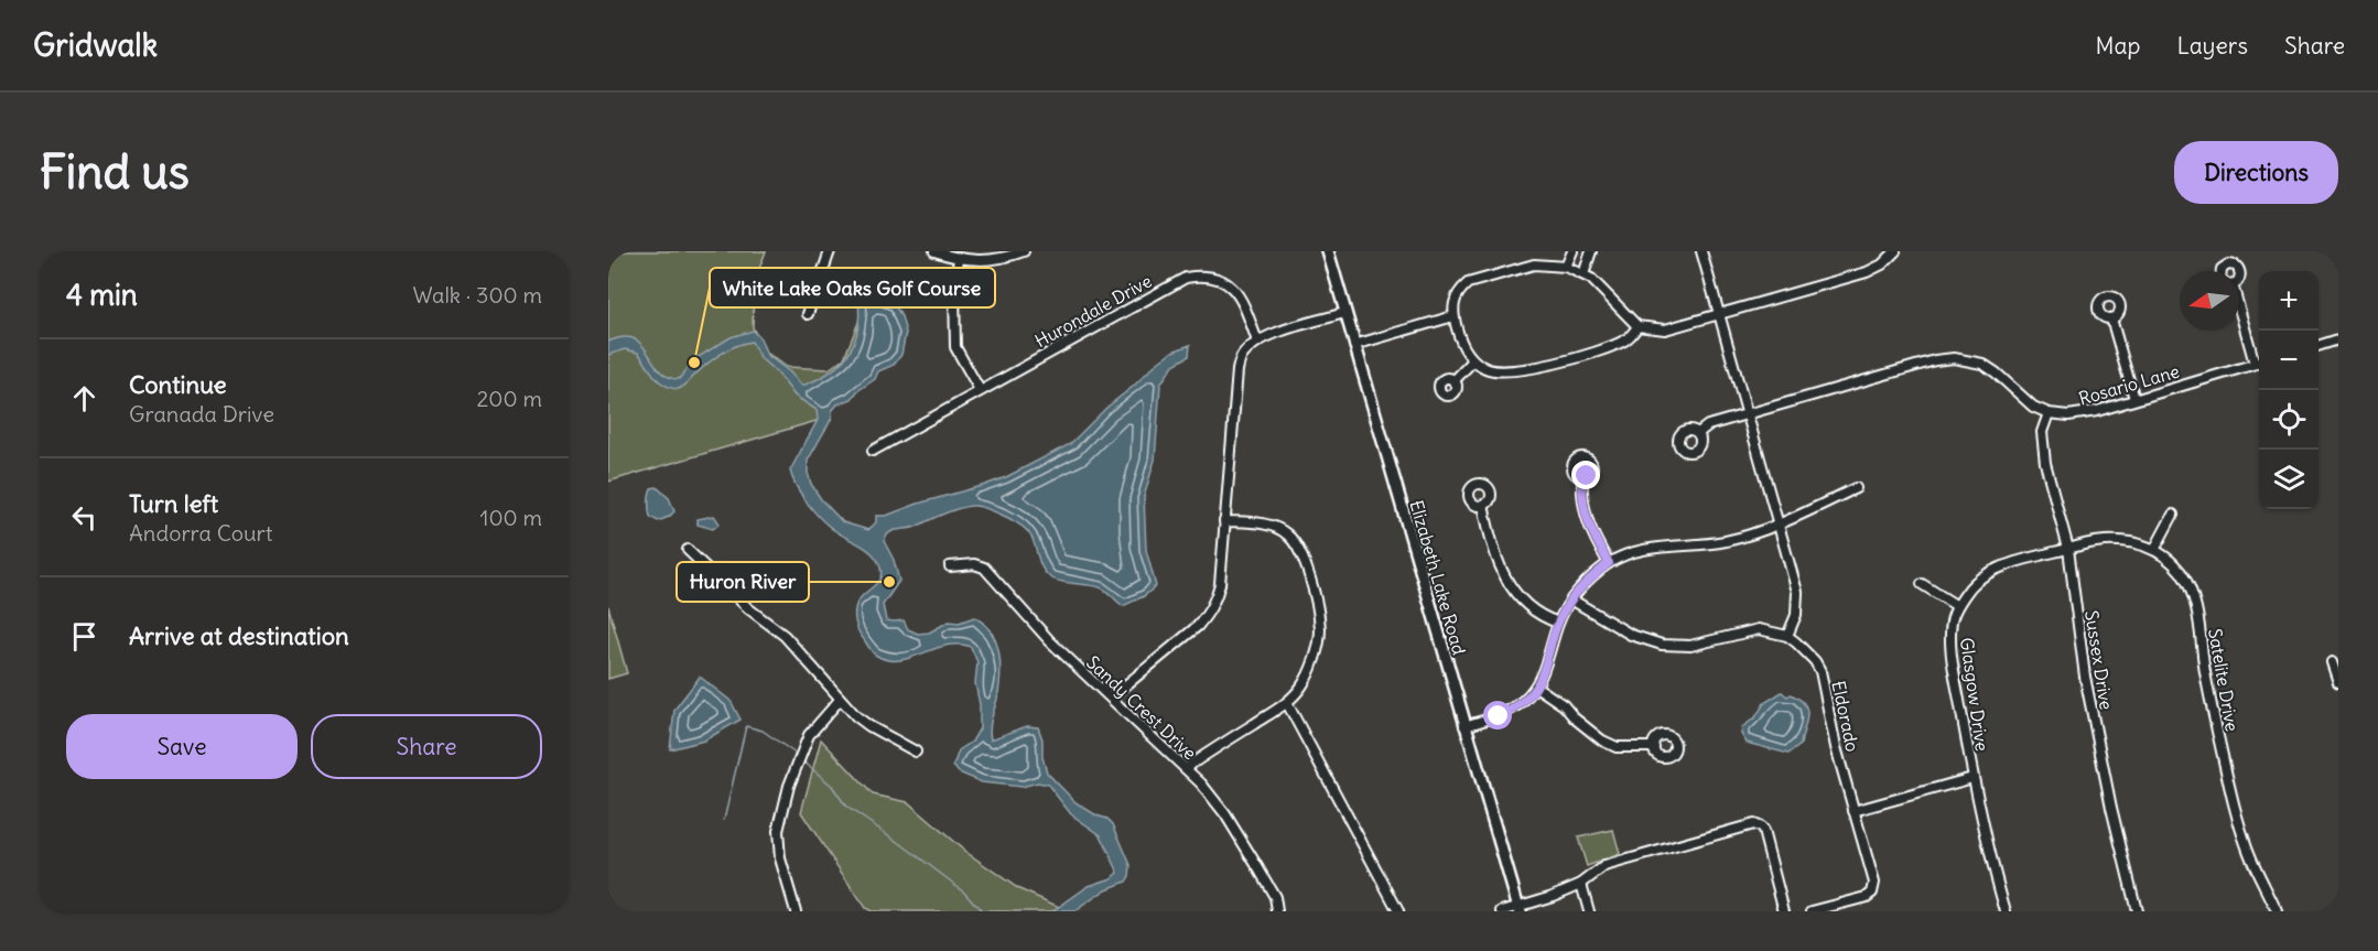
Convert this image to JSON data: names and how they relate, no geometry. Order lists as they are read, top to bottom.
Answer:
{
  "streets": {
    "street": [
      "Hurondale Drive",
      "Rosario Lane",
      "Elizabeth Lake Road",
      "Sussex Drive",
      "Satelite Drive",
      "Glasgow Drive",
      "Sandy Crest Drive",
      "Eldorado"
    ]
  },
  "crossings": [
    ["Rosario Lane", "Sussex Drive"],
    ["Sussex Drive", "Satelite Drive"],
    ["Sussex Drive", "Glasgow Drive"],
    ["Satelite Drive", "Glasgow Drive"]
  ],
  "places": ["White Lake Oaks Golf Course", "Huron River"],
  "north": "left",
  "page": {
    "header": "Gridwalk",
    "nav": ["Map", "Layers", "Share"],
    "buttons": [
      "Directions",
      ["Save", "Share"]
    ],
    "title": "Find us",
    "heading": ["4 min", "Walk · 300 m"],
    "map_buttons": ["+", "−"],
    "list": [
      ["Continue", "Granada Drive", "200 m"],
      ["Turn left", "Andorra Court", "100 m"],
      "Arrive at destination"
    ]
  }
}
